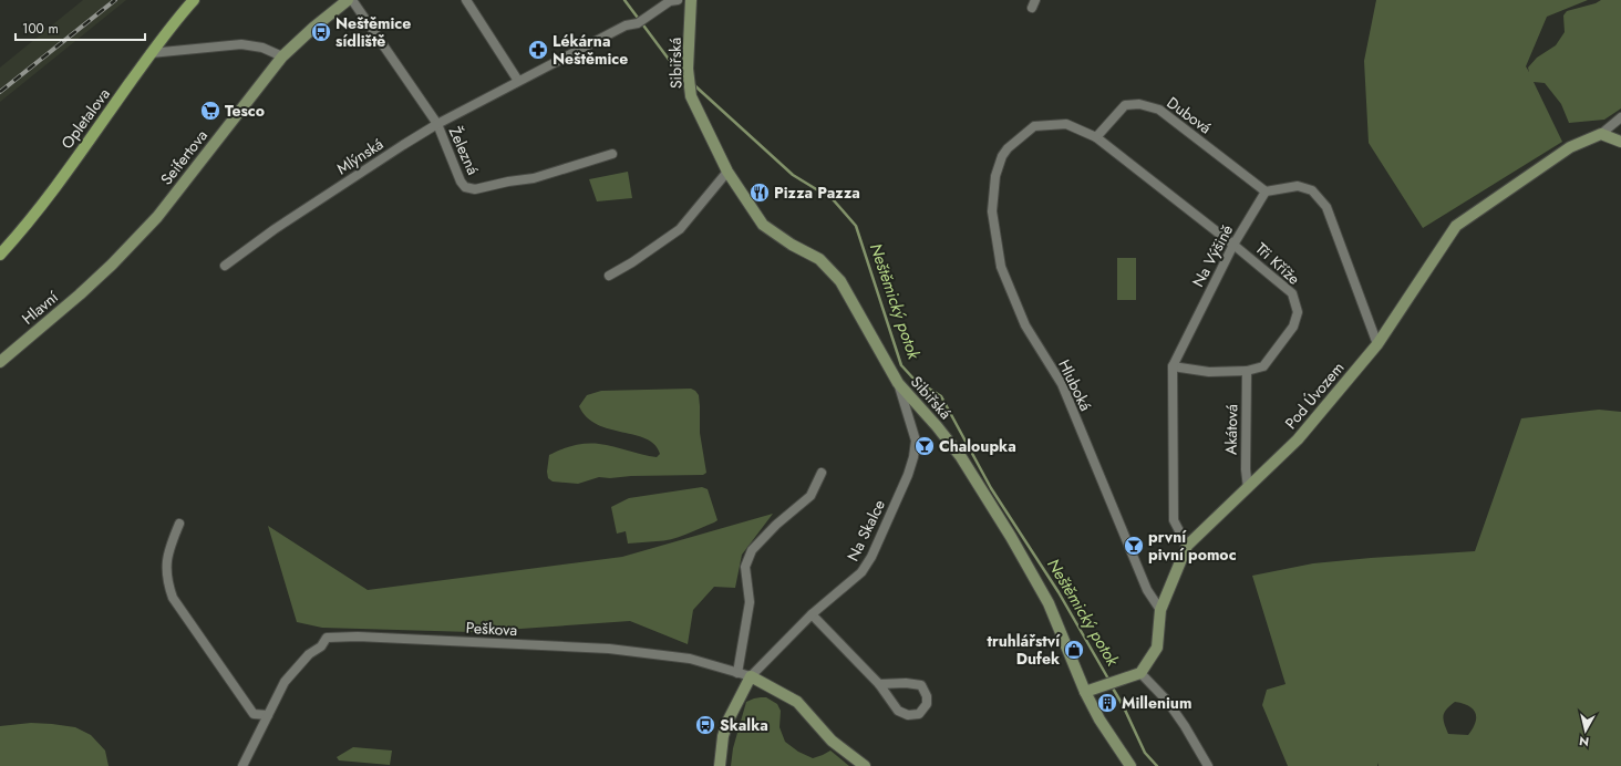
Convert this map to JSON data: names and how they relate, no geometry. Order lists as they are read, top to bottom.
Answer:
{
  "streets": {
    "main road": ["Opletalova"],
    "street": [
      "Sibiřská",
      "Dubová",
      "Železná",
      "Mlýnská",
      "Seifertova",
      "Na Výšině",
      "Tři Kříže",
      "Hlavní",
      "Hluboká",
      "Pod Úvozem",
      "Akátová",
      "Na Skalce",
      "Peškova"
    ]
  },
  "crossings": [
    ["Sibiřská", "Na Skalce"],
    ["Dubová", "Na Výšině"],
    ["Dubová", "Hluboká"],
    ["Železná", "Mlýnská"],
    ["Seifertova", "Hlavní"],
    ["Na Výšině", "Tři Kříže"],
    ["Na Výšině", "Pod Úvozem"],
    ["Tři Kříže", "Akátová"],
    ["Hluboká", "Pod Úvozem"],
    ["Pod Úvozem", "Akátová"],
    ["Na Skalce", "Peškova"]
  ],
  "water": ["Neštěmický potok"],
  "places": {
    "bus stop": ["Neštěmice sídliště", "Skalka"],
    "pharmacy": ["Lékárna Neštěmice"],
    "supermarket": ["Tesco"],
    "restaurant": ["Pizza Pazza"],
    "bar": ["Chaloupka", "první pivní pomoc"],
    "shop": ["truhlářství Dufek"],
    "building": ["Millenium"]
  },
  "scale_bar": "100 m",
  "north": "bottom"
}
